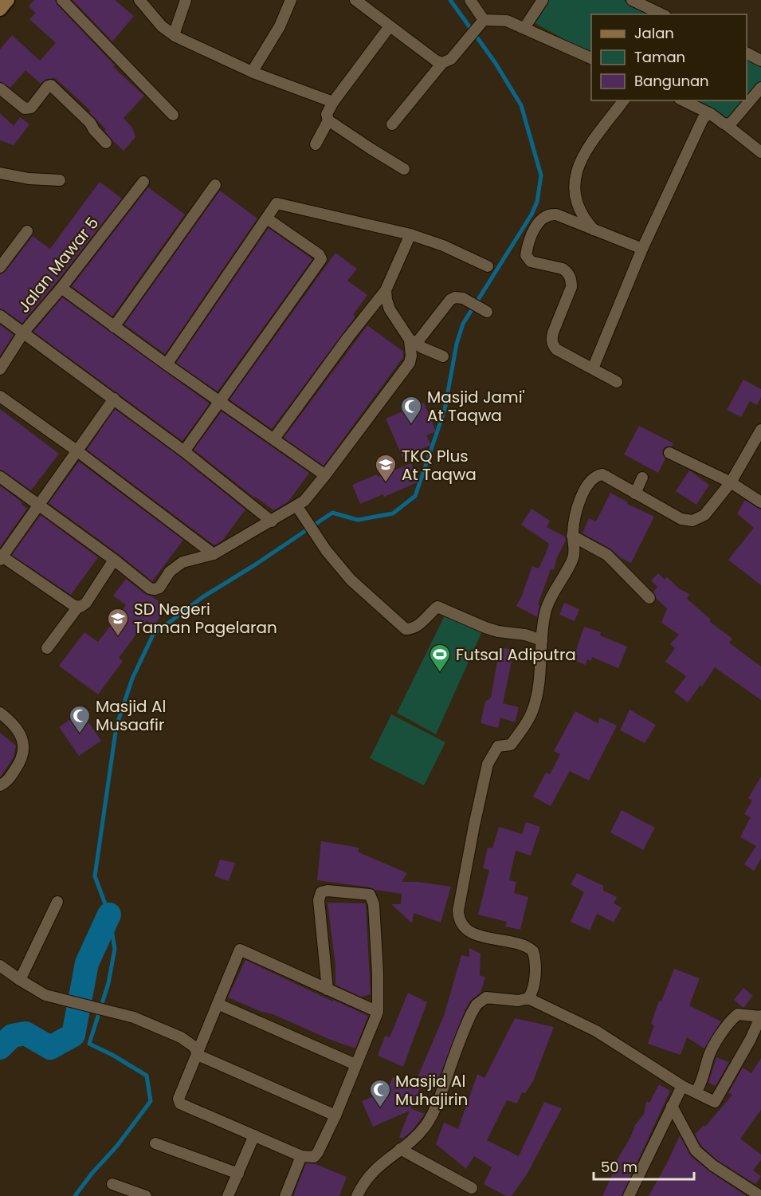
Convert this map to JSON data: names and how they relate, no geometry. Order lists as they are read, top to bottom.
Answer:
{
  "streets": {
    "street": ["Jalan Mawar 5"]
  },
  "places": {
    "mosque": ["Masjid Jami' At Taqwa", "Masjid Al Musaafir", "Masjid Al Muhajirin"],
    "school or university": ["TKQ Plus At Taqwa", "SD Negeri Taman Pagelaran"],
    "sports": ["Futsal Adiputra"]
  },
  "legend": ["Jalan", "Taman", "Bangunan"],
  "scale_bar": "50 m"
}
